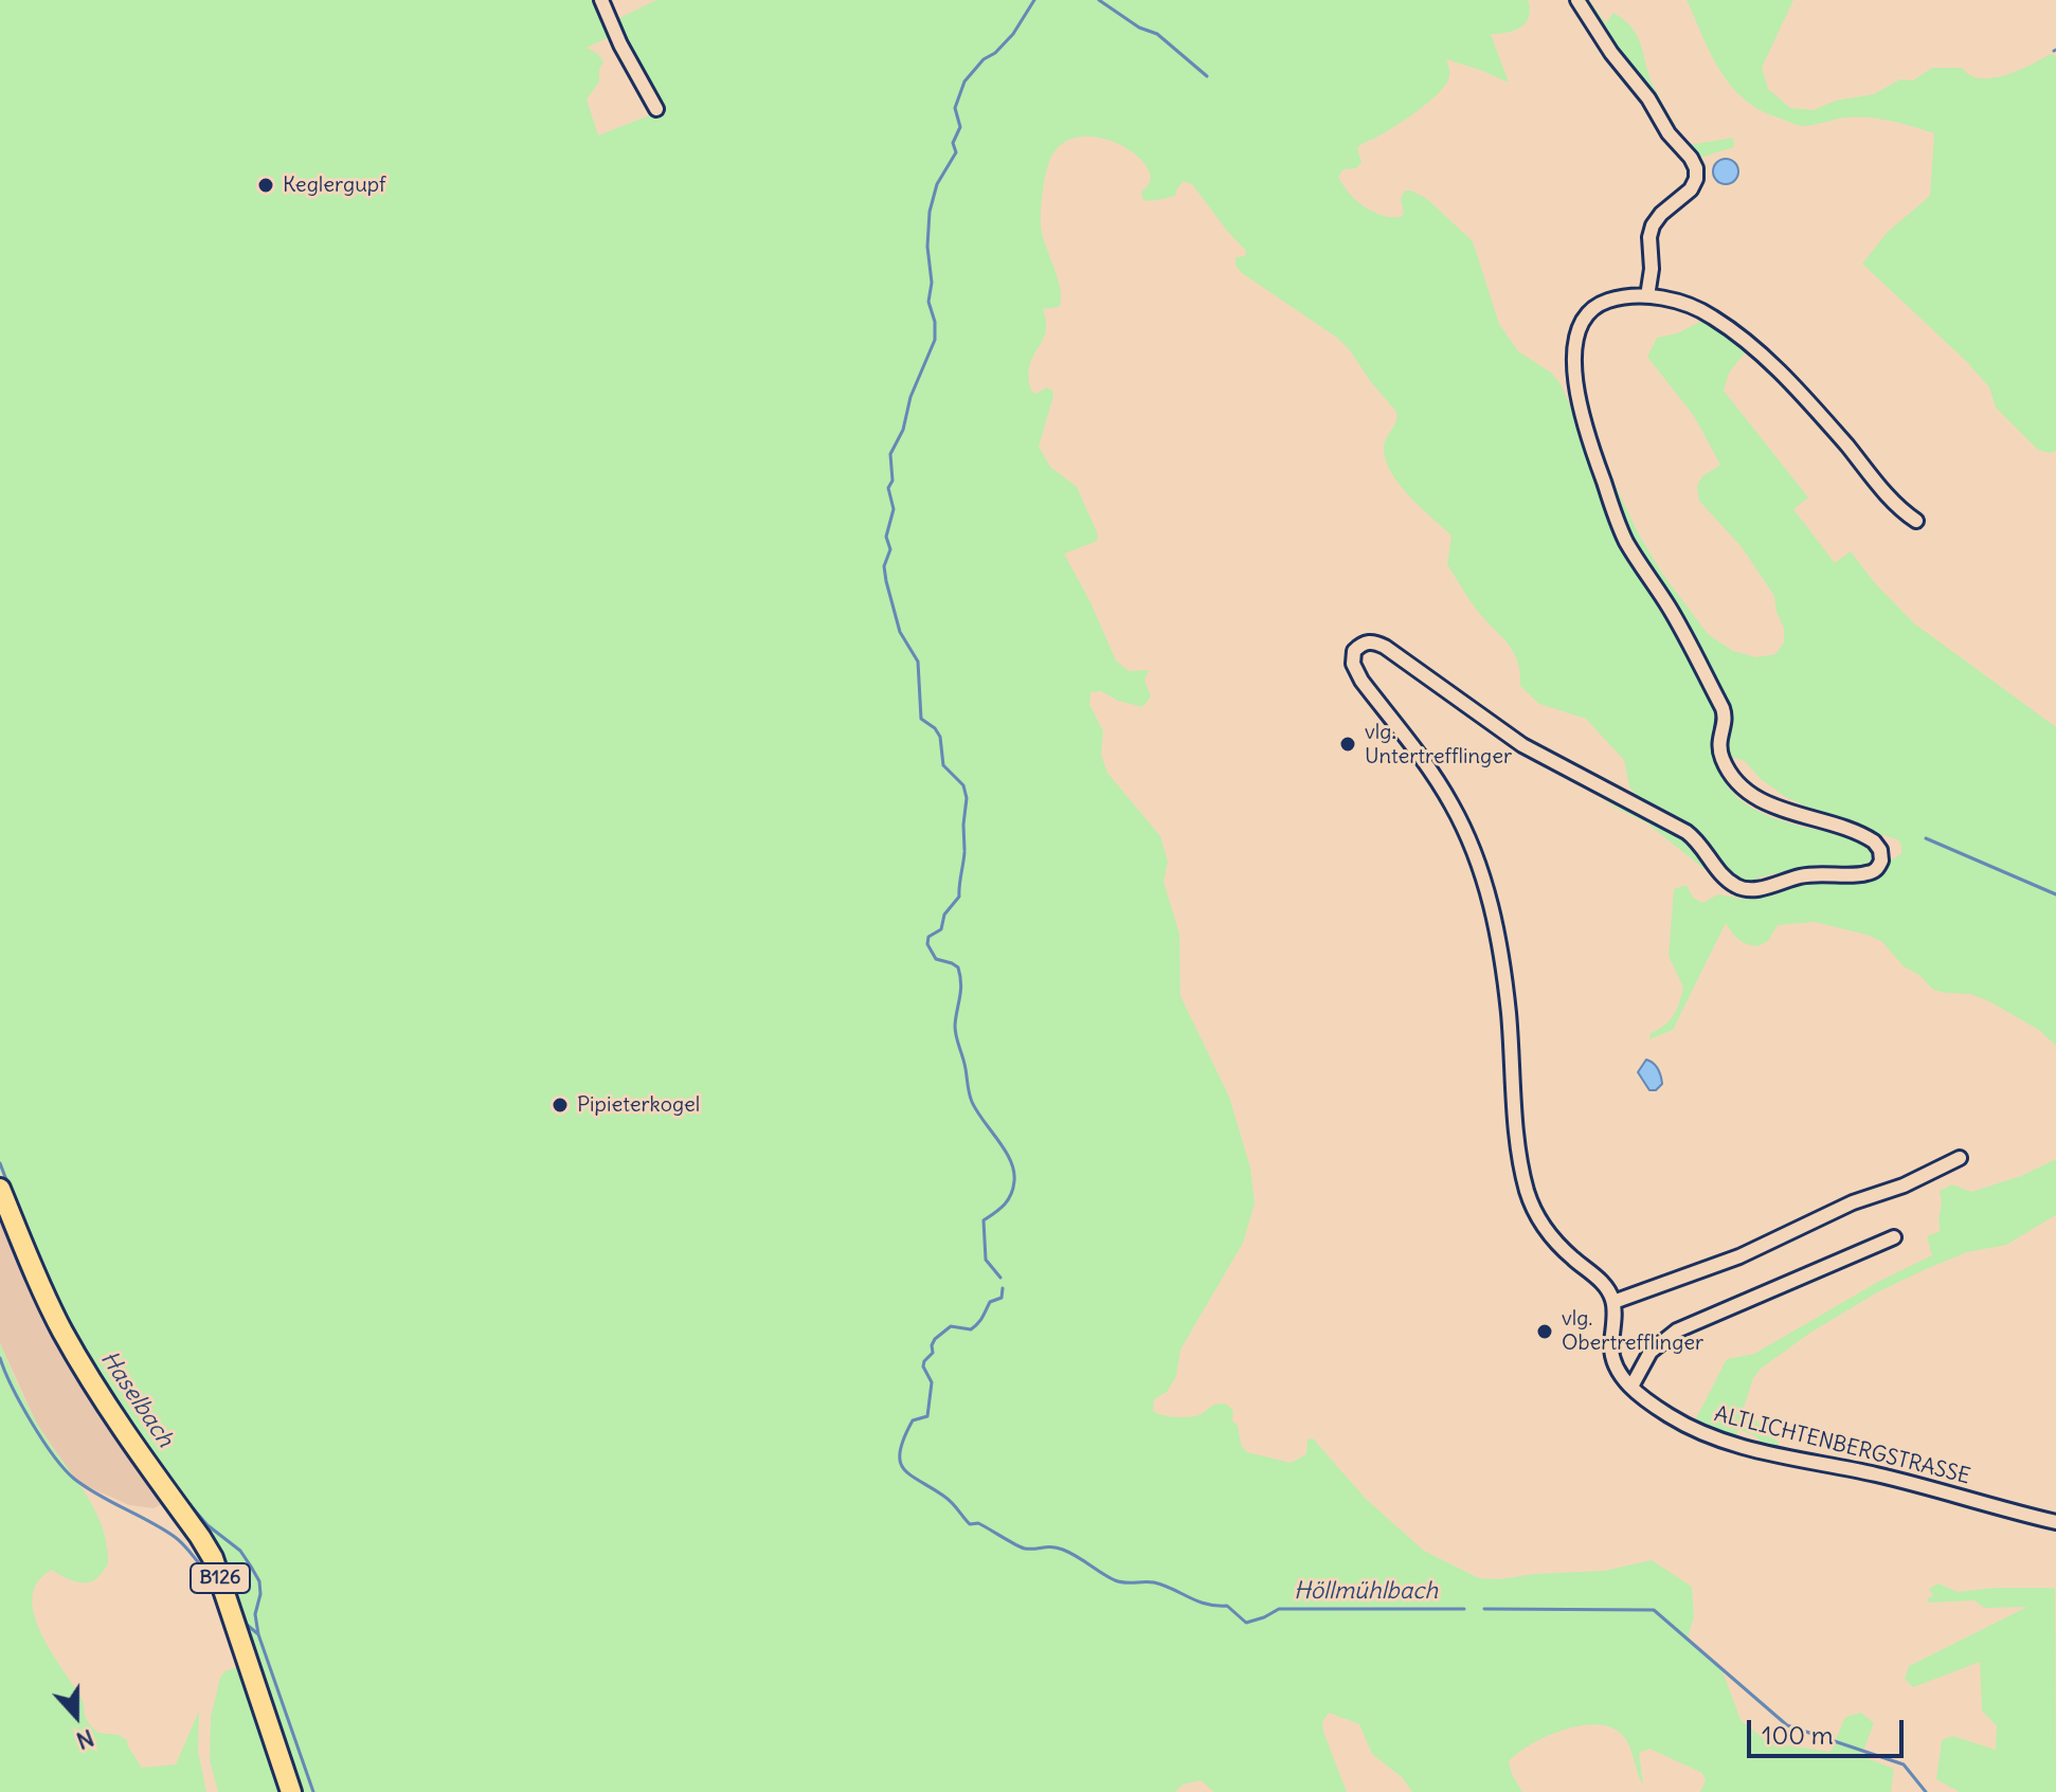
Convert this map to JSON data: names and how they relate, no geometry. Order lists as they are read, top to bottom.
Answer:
{
  "streets": {
    "main road": ["B126"],
    "street": ["ALTLICHTENBERGSTRASSE"]
  },
  "water": ["Haselbach", "Höllmühlbach"],
  "places": [
    "Keglergupf",
    "vlg. Untertrefflinger",
    "Pipieterkogel",
    "vlg. Obertrefflinger"
  ],
  "scale_bar": "100 m",
  "north": "bottom"
}
